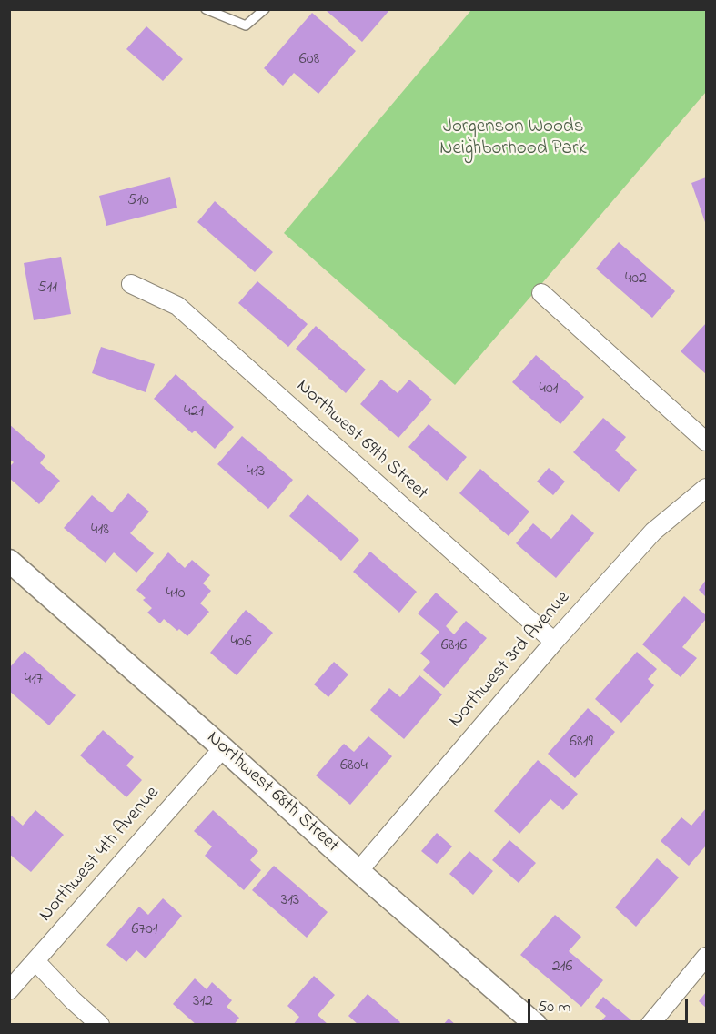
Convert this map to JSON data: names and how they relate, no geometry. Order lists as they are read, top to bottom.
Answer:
{
  "streets": {
    "street": [
      "Northwest 69th Street",
      "Northwest 3rd Avenue",
      "Northwest 68th Street",
      "Northwest 4th Avenue"
    ]
  },
  "crossings": [
    ["Northwest 69th Street", "Northwest 3rd Avenue"],
    ["Northwest 3rd Avenue", "Northwest 68th Street"],
    ["Northwest 68th Street", "Northwest 4th Avenue"]
  ],
  "parks": ["Jorgenson Woods Neighborhood Park"],
  "house_numbers": [
    "608",
    "510",
    "402",
    "511",
    "401",
    "421",
    "413",
    "418",
    "410",
    "406",
    "6816",
    "417",
    "6819",
    "6804",
    "313",
    "6701",
    "216",
    "312"
  ],
  "scale_bar": "50 m"
}
